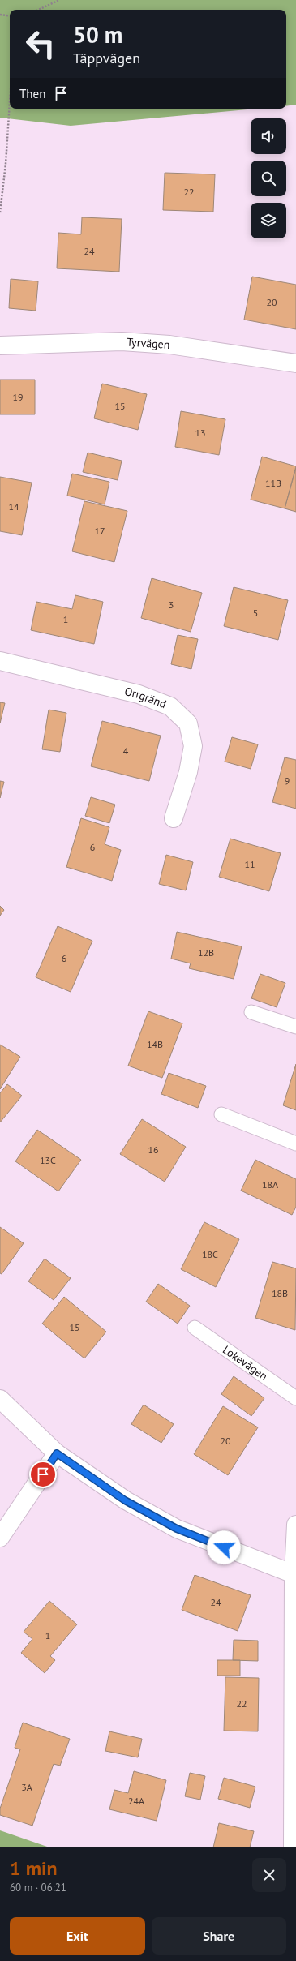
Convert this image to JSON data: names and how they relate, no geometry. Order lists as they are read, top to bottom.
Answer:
{
  "streets": {
    "street": ["Tyrvägen", "Orrgränd"],
    "lane": ["Lokevägen"]
  },
  "house_numbers": [
    "22",
    "24",
    "20",
    "19",
    "15",
    "13",
    "11B",
    "14",
    "17",
    "3",
    "5",
    "1",
    "4",
    "9",
    "6",
    "11",
    "12B",
    "6",
    "14B",
    "16",
    "13C",
    "18A",
    "18C",
    "18B",
    "15",
    "20",
    "24",
    "1",
    "22",
    "3A",
    "24A"
  ],
  "page": {
    "turn": ["50 m", "Täppvägen"],
    "then": "Then",
    "heading": ["1 min", "60 m · 06:21"],
    "buttons": ["Exit", "Share"]
  }
}
